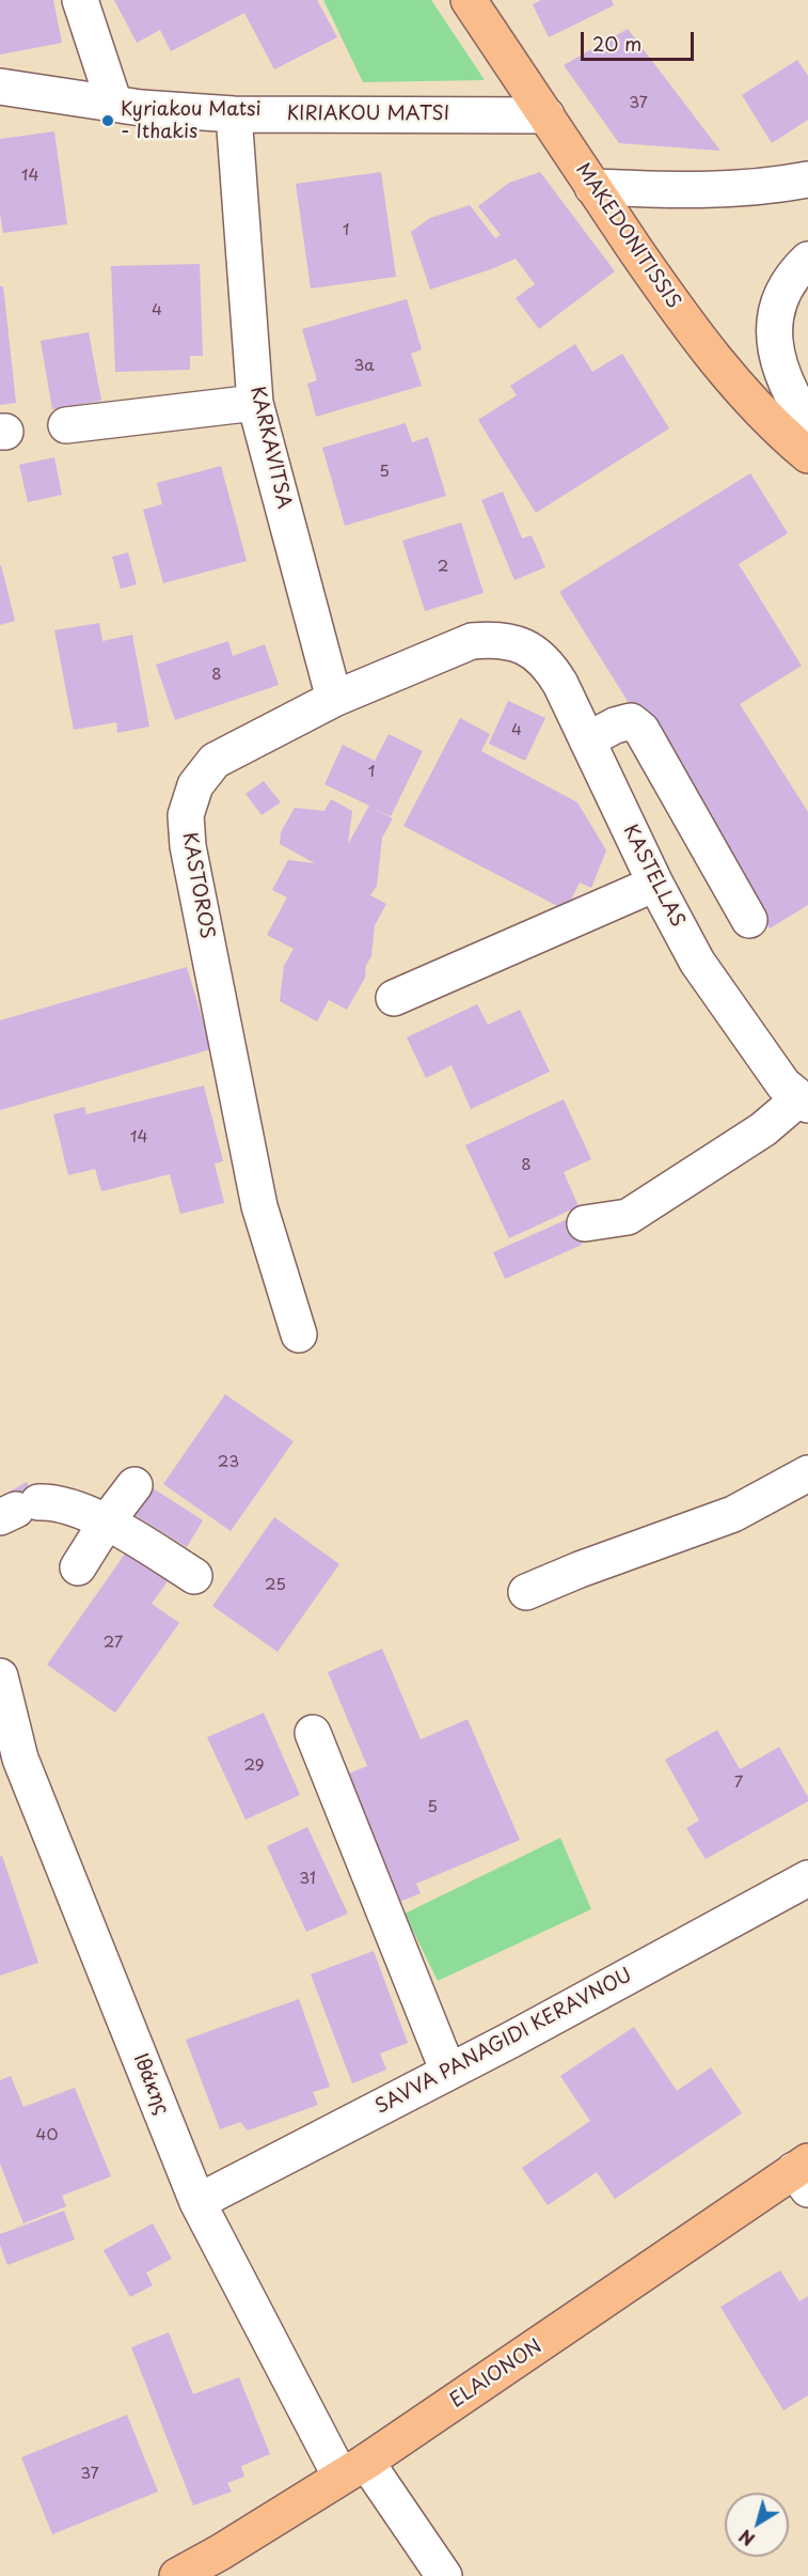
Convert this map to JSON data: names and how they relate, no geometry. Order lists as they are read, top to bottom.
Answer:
{
  "streets": {
    "main road": ["MAKEDONITISSIS", "ELAIONON"],
    "street": [
      "KIRIAKOU MATSI",
      "KARKAVITSA",
      "KASTELLAS",
      "KASTOROS",
      "SAVVA PANAGIDI KERAVNOU",
      "Ιθάκης"
    ]
  },
  "crossings": [
    ["KIRIAKOU MATSI", "MAKEDONITISSIS"],
    ["KIRIAKOU MATSI", "KARKAVITSA"],
    ["KARKAVITSA", "KASTOROS"],
    ["KASTELLAS", "KASTOROS"],
    ["SAVVA PANAGIDI KERAVNOU", "Ιθάκης"],
    ["Ιθάκης", "ELAIONON"]
  ],
  "places": ["Kyriakou Matsi - Ithakis"],
  "house_numbers": [
    "37",
    "14",
    "1",
    "4",
    "3a",
    "5",
    "2",
    "8",
    "4",
    "1",
    "14",
    "8",
    "23",
    "25",
    "27",
    "29",
    "7",
    "5",
    "31",
    "40",
    "37"
  ],
  "scale_bar": "20 m",
  "north": "bottom left"
}
